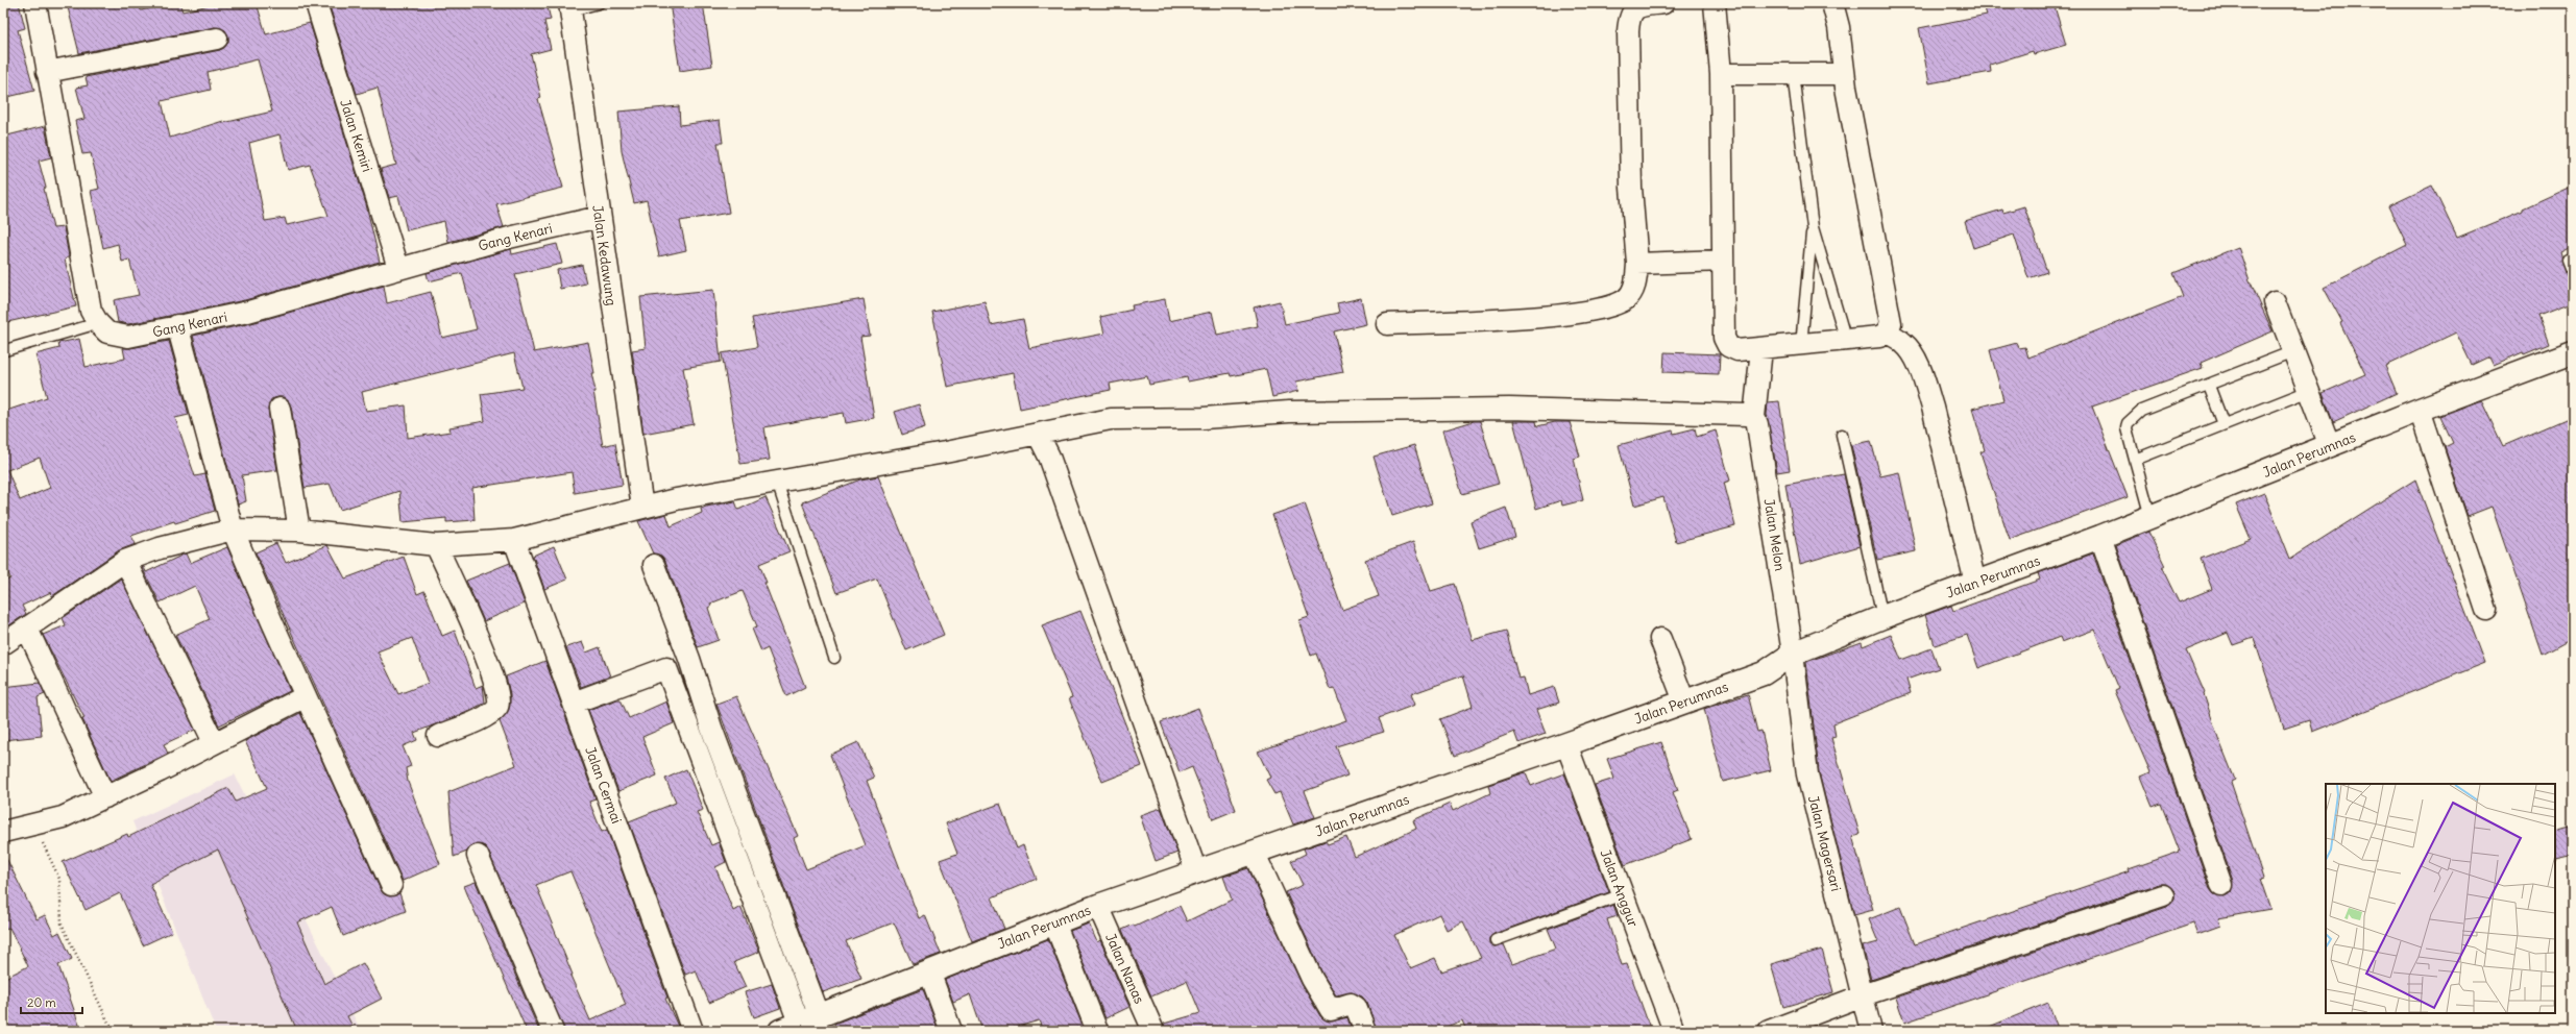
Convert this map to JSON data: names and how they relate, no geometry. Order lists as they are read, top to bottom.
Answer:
{
  "streets": {
    "street": [
      "Jalan Kemiri",
      "Gang Kenari",
      "Jalan Kedawung",
      "Jalan Perumnas",
      "Jalan Melon",
      "Jalan Cermai",
      "Jalan Magersari",
      "Jalan Anggur",
      "Jalan Nanas"
    ]
  },
  "crossings": [
    ["Jalan Kemiri", "Gang Kenari"],
    ["Gang Kenari", "Jalan Kedawung"],
    ["Jalan Perumnas", "Jalan Melon"],
    ["Jalan Perumnas", "Jalan Magersari"],
    ["Jalan Perumnas", "Jalan Anggur"],
    ["Jalan Perumnas", "Jalan Nanas"],
    ["Jalan Melon", "Jalan Magersari"]
  ],
  "scale_bar": "20 m"
}
